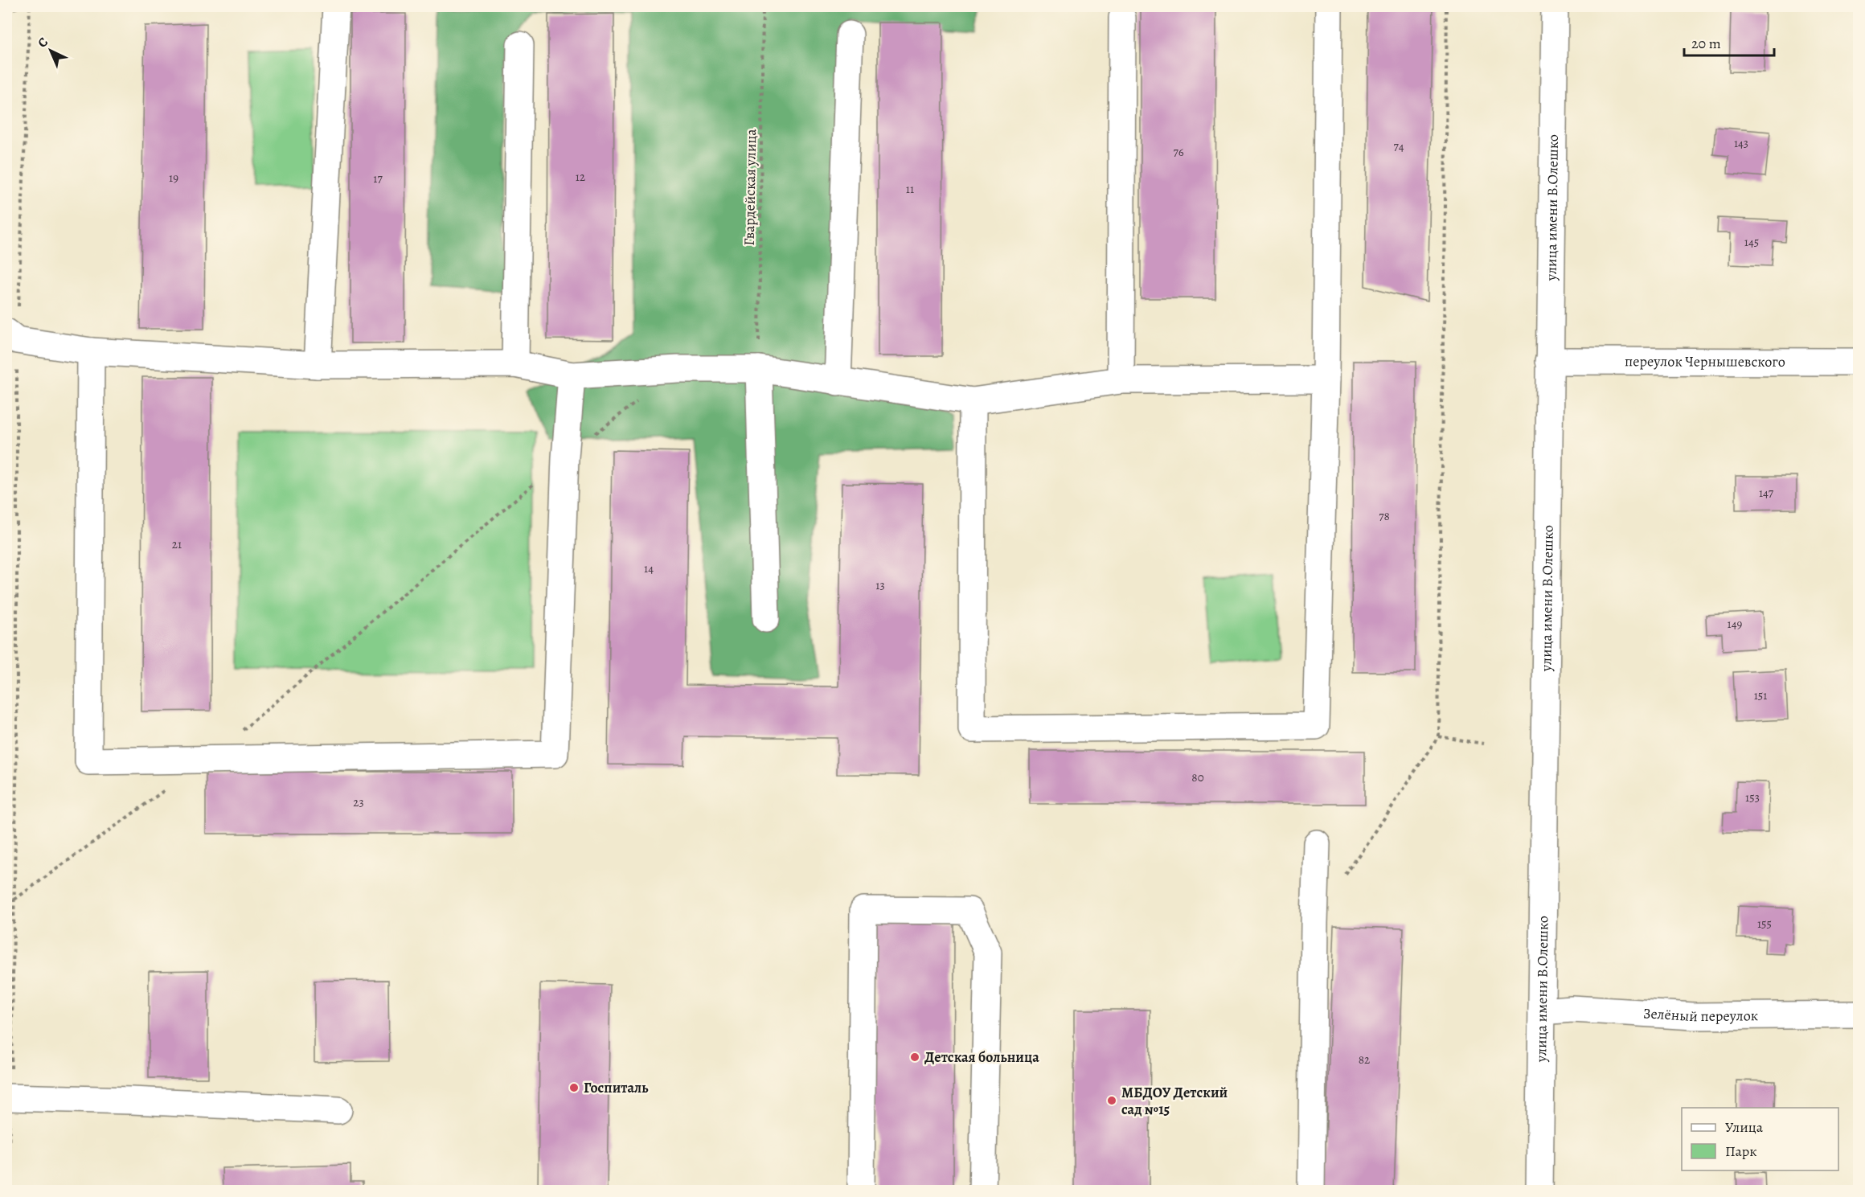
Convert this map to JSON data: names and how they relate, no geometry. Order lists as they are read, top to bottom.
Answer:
{
  "streets": {
    "street": ["улица имени В.Олешко", "переулок Чернышевского", "Зелёный переулок"],
    "path": ["Гвардейская улица"]
  },
  "crossings": [
    ["улица имени В.Олешко", "переулок Чернышевского"],
    ["улица имени В.Олешко", "Зелёный переулок"]
  ],
  "places": ["Детская больница", "Госпиталь", "МБДОУ Детский сад №15"],
  "house_numbers": [
    "143",
    "74",
    "76",
    "12",
    "19",
    "17",
    "11",
    "145",
    "147",
    "78",
    "21",
    "14",
    "13",
    "149",
    "151",
    "80",
    "153",
    "23",
    "155",
    "82"
  ],
  "legend": ["Улица", "Парк"],
  "scale_bar": "20 m",
  "north": "top left"
}
